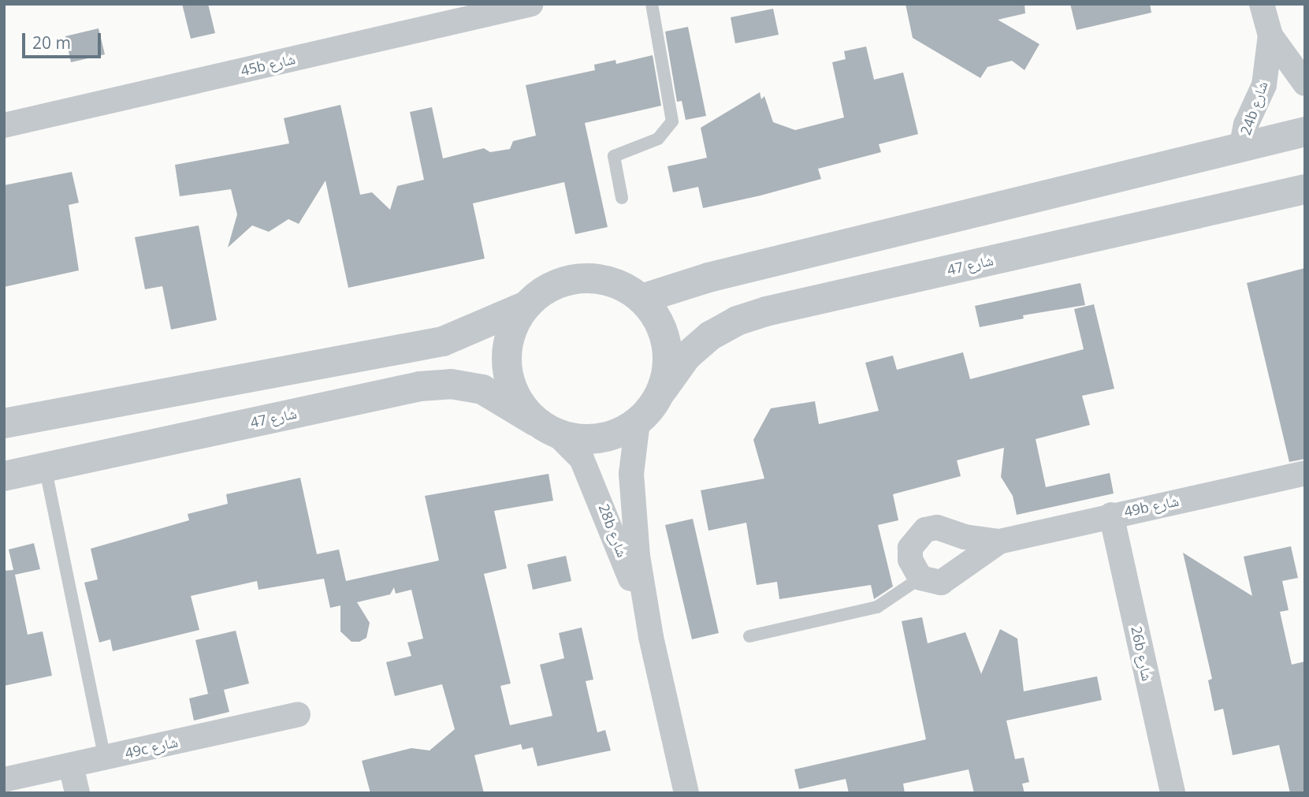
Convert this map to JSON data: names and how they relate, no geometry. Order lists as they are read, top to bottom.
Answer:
{
  "streets": {
    "street": [
      "45b شارع",
      "24b شارع",
      "شارع 47",
      "49b شارع",
      "28b شارع",
      "26b شارع",
      "49c شارع"
    ]
  },
  "crossings": [
    ["شارع 47", "28b شارع"],
    ["49b شارع", "26b شارع"]
  ],
  "scale_bar": "20 m"
}
